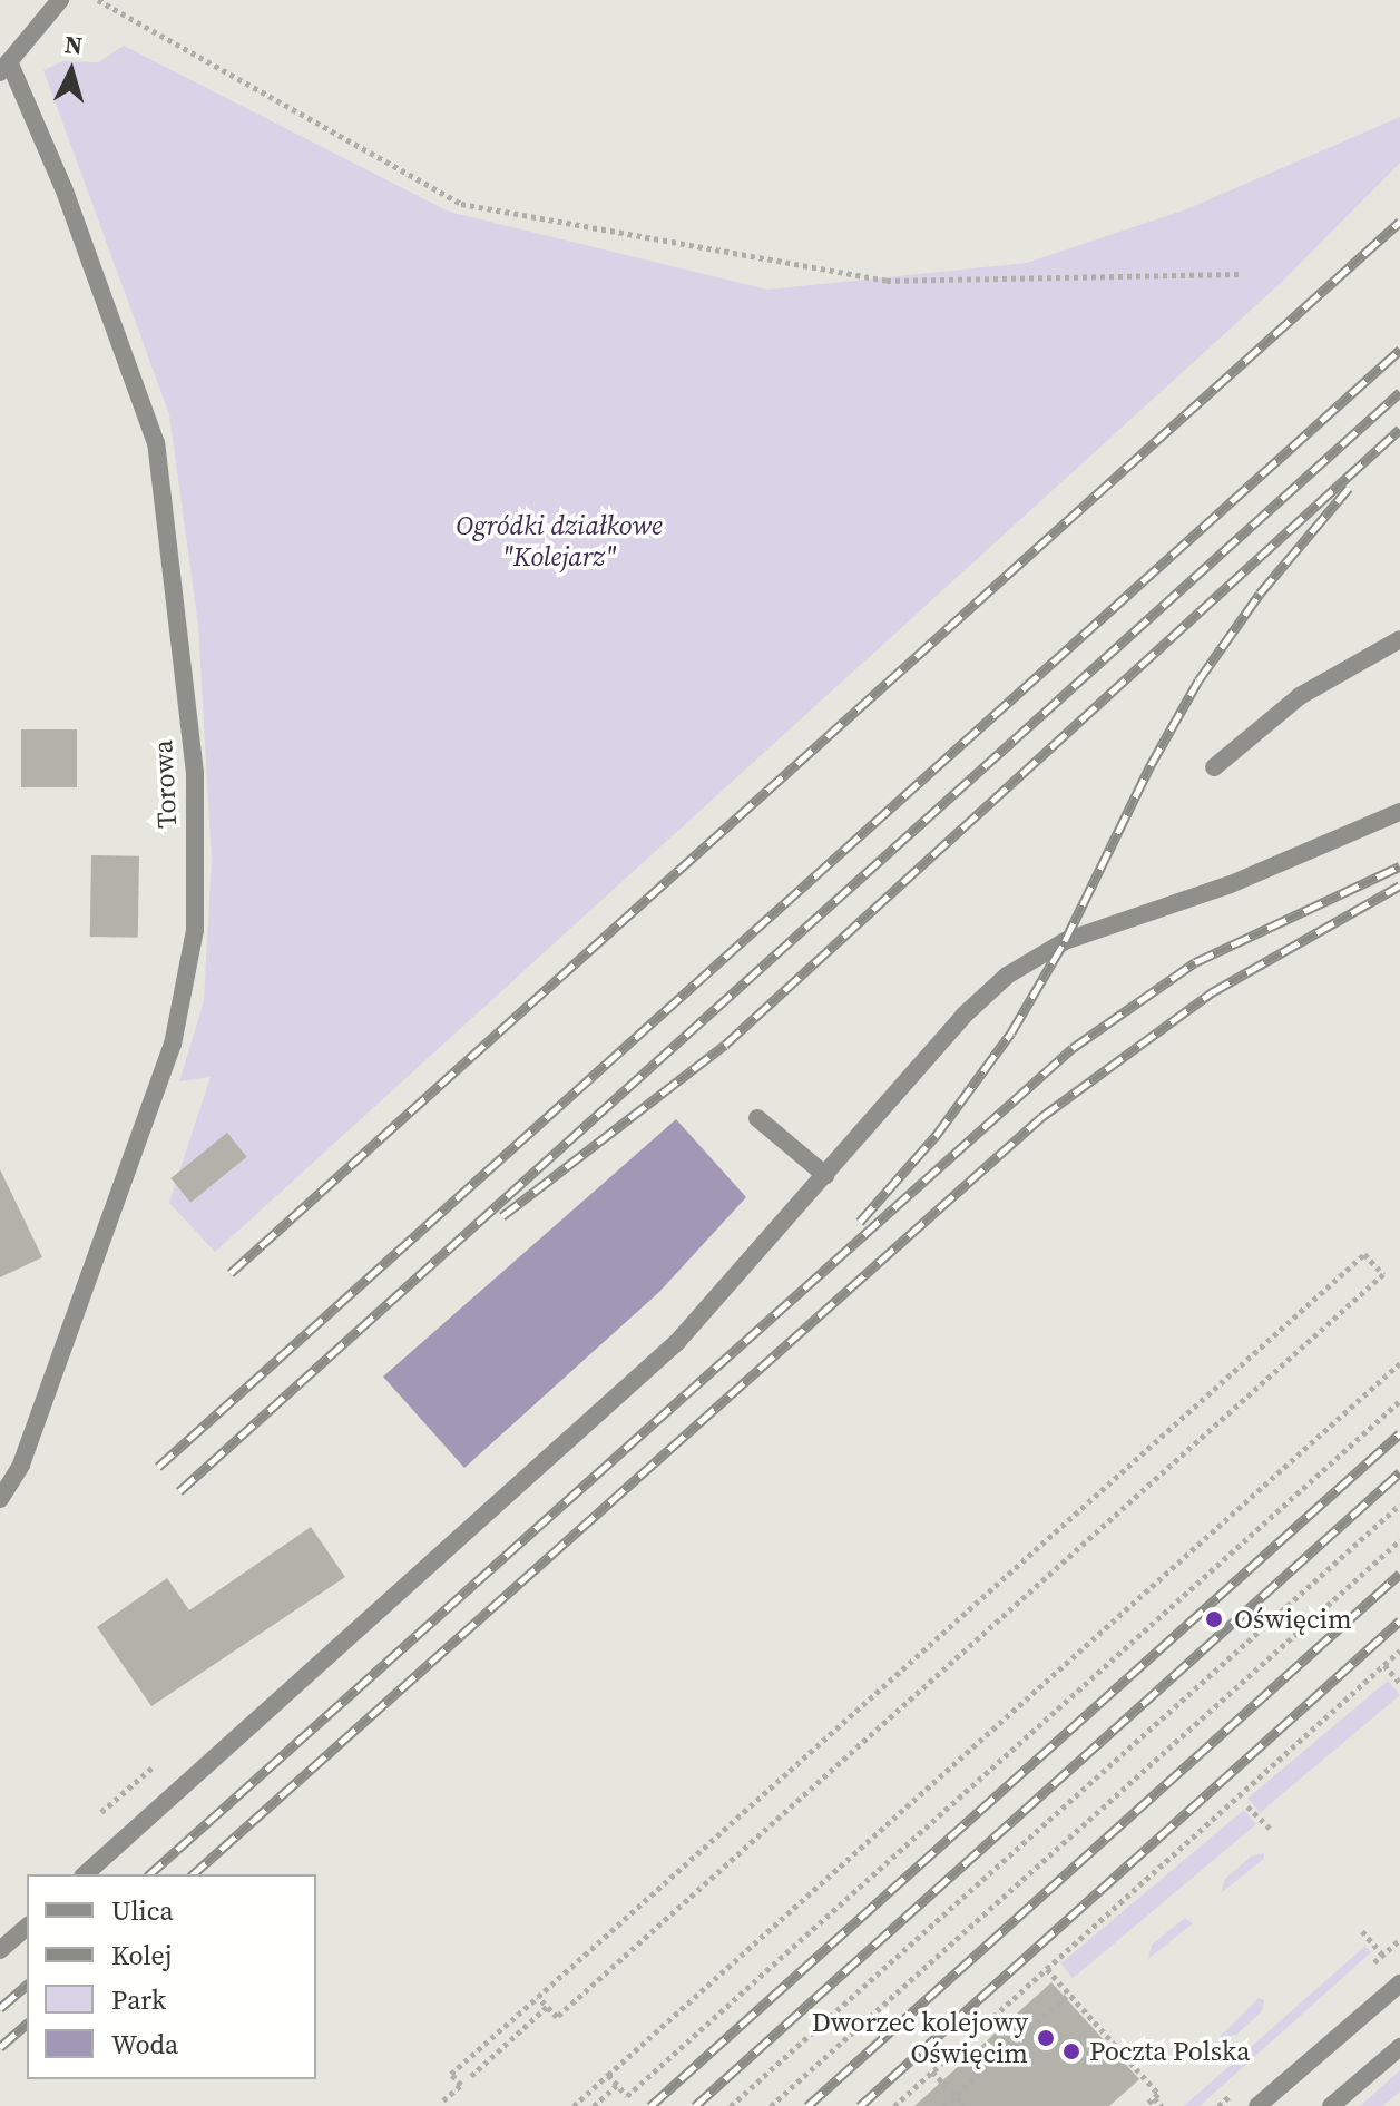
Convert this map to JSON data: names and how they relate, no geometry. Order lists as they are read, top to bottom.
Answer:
{
  "streets": {
    "street": ["Torowa"]
  },
  "parks": ["Ogródki działkowe \"Kolejarz\""],
  "places": ["Oświęcim", "Dworzec kolejowy Oświęcim", "Poczta Polska"],
  "legend": [
    "Ulica",
    "Kolej",
    "Park",
    "Woda"
  ],
  "north": "top"
}
